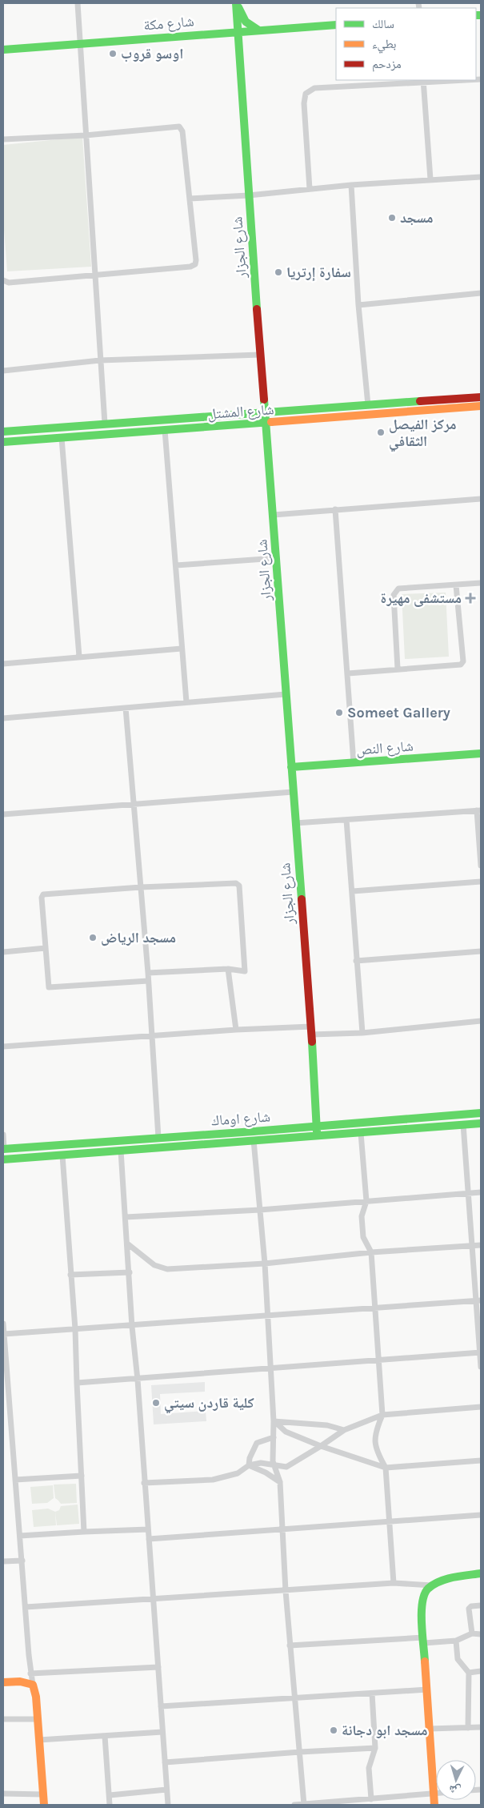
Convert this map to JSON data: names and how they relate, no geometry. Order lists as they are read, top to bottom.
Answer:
{
  "streets": {
    "street": [
      "شارع مكة",
      "شارع الجزار",
      "شارع المشتل",
      "شارع النص",
      "شارع اوماك"
    ]
  },
  "crossings": [
    ["شارع مكة", "شارع الجزار"],
    ["شارع الجزار", "شارع المشتل"],
    ["شارع الجزار", "شارع النص"],
    ["شارع الجزار", "شارع اوماك"]
  ],
  "places": {
    "other": [
      "اوسو قروب",
      "مسجد",
      "سفارة إرتريا",
      "مركز الفيصل الثقافي",
      "Someet Gallery",
      "مسجد الرياض",
      "كلية قاردن سيتي",
      "مسجد ابو دجانة"
    ],
    "health": ["مستشفى مهيرة"]
  },
  "legend": ["سالك", "بطيء", "مزدحم"],
  "north": "bottom"
}
